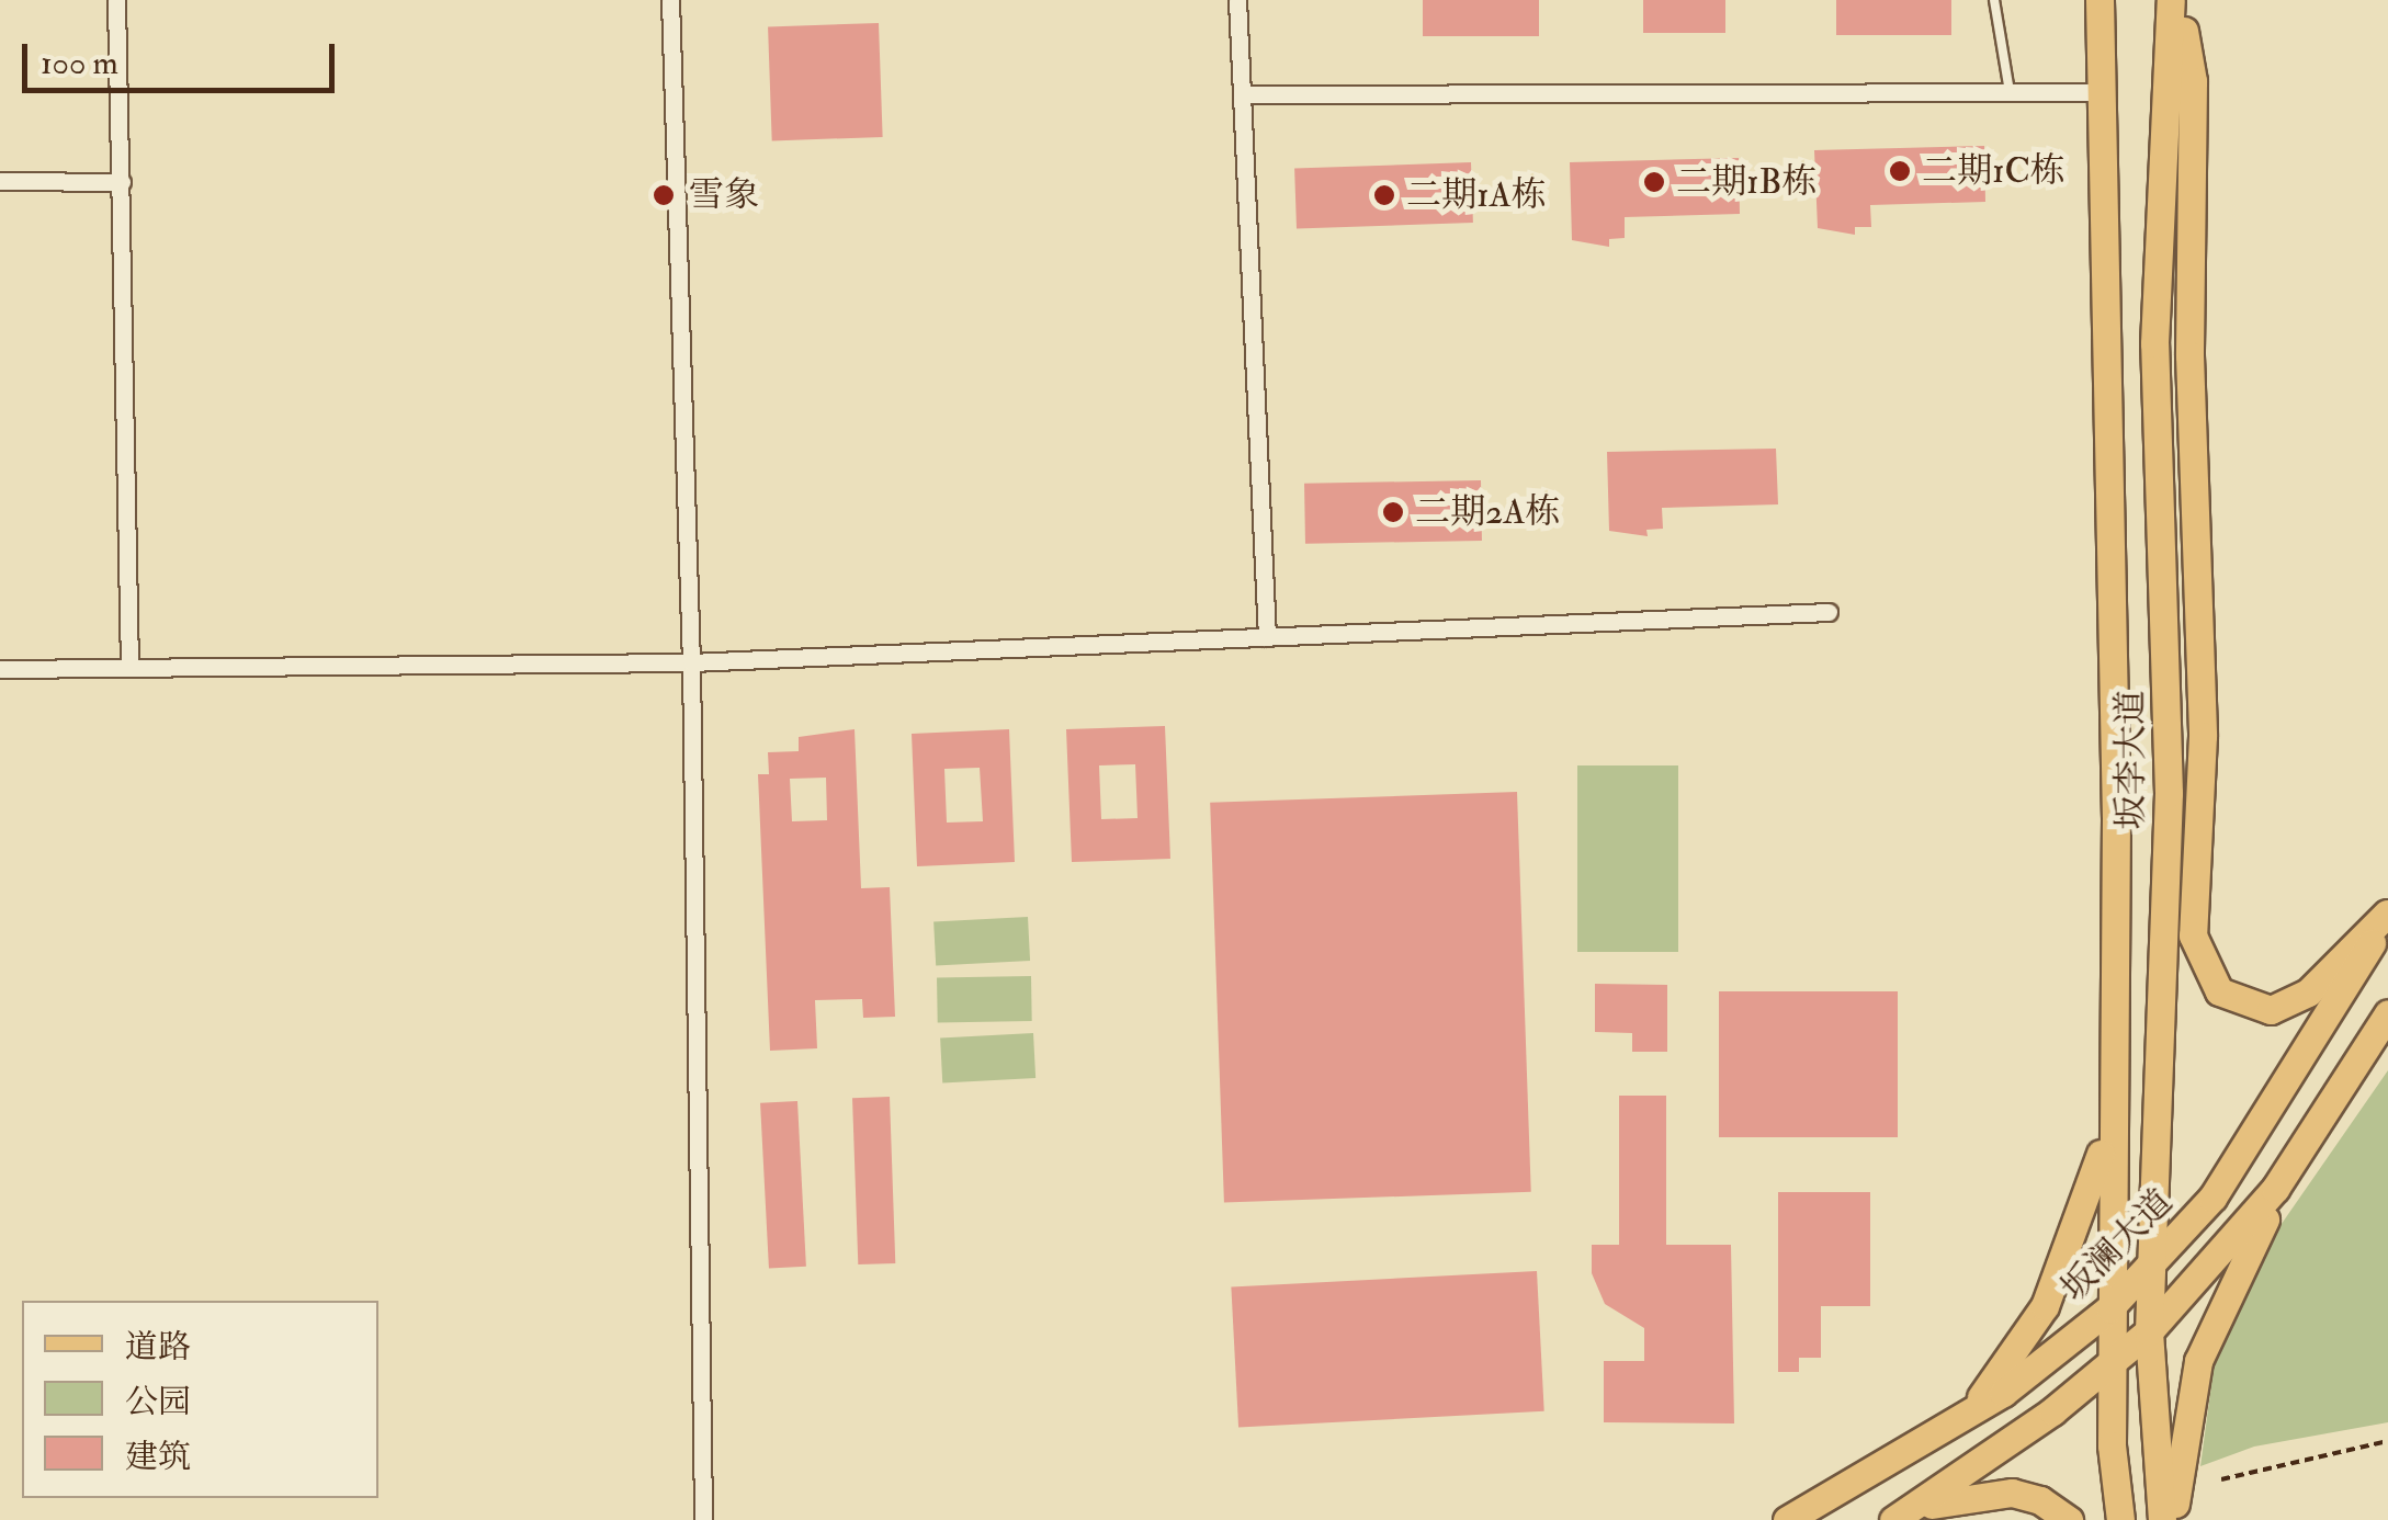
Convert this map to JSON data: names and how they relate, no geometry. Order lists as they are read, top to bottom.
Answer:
{
  "streets": {
    "main road": ["坂李大道", "坂澜大道"]
  },
  "crossings": [
    ["坂李大道", "坂澜大道"]
  ],
  "places": [
    "二期1C栋",
    "二期1B栋",
    "雪象",
    "二期1A栋",
    "二期2A栋"
  ],
  "legend": ["道路", "公园", "建筑"],
  "scale_bar": "100 m"
}
